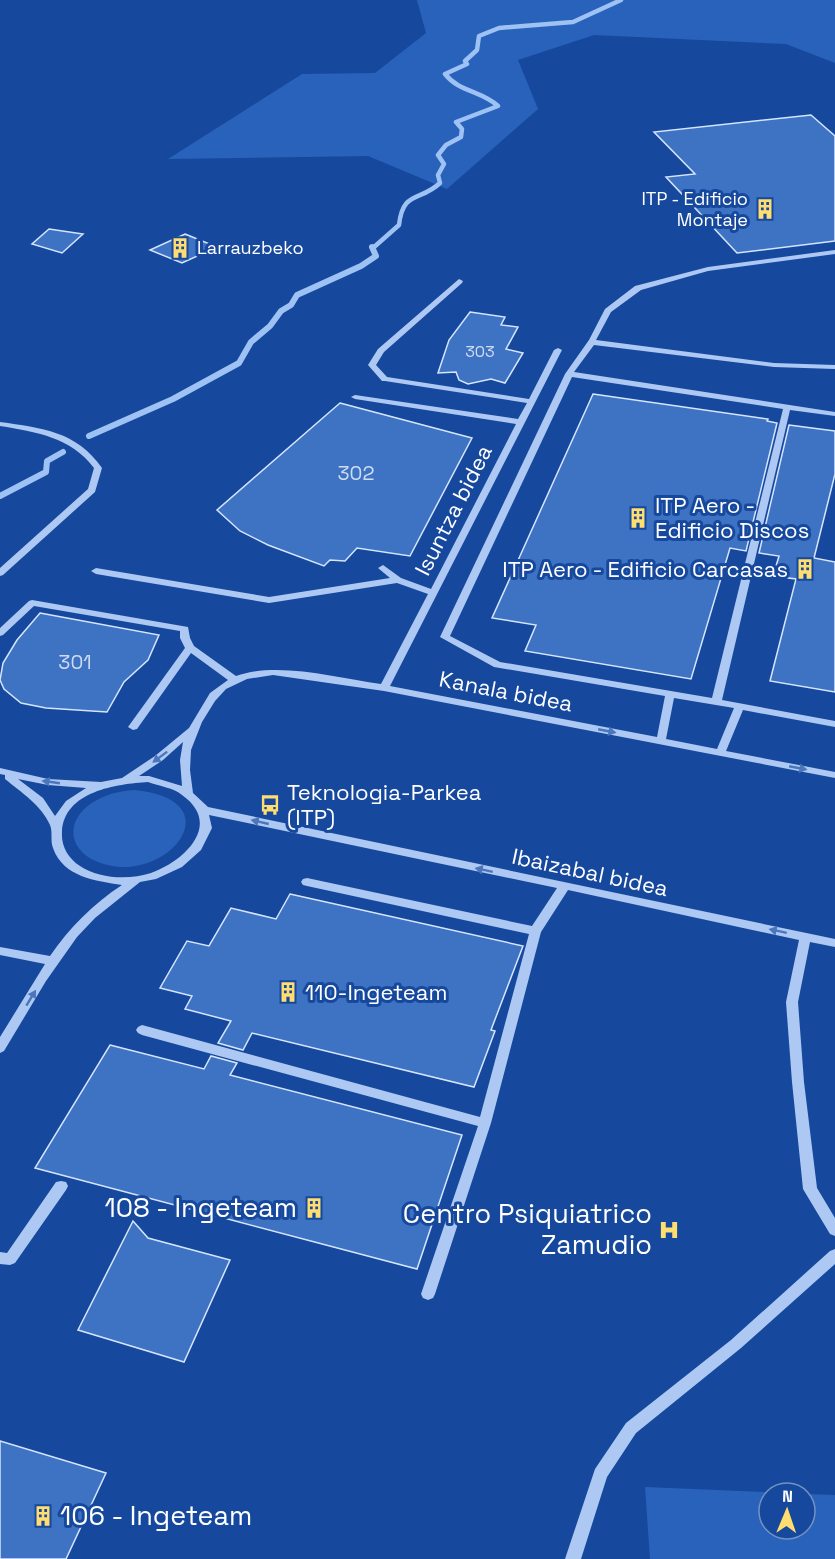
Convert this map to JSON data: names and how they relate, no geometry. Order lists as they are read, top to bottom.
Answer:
{
  "streets": {
    "street": ["Isuntza bidea", "Kanala bidea", "Ibaizabal bidea"]
  },
  "crossings": [
    ["Isuntza bidea", "Kanala bidea"],
    ["Kanala bidea", "Ibaizabal bidea"]
  ],
  "places": {
    "building": [
      "ITP - Edificio Montaje",
      "Larrauzbeko",
      "ITP Aero - Edificio Discos",
      "ITP Aero - Edificio Carcasas",
      "110-Ingeteam",
      "108 - Ingeteam",
      "106 - Ingeteam"
    ],
    "bus stop": ["Teknologia-Parkea (ITP)"],
    "hospital": ["Centro Psiquiatrico Zamudio"]
  },
  "house_numbers": ["303", "302", "301"],
  "north": "top"
}
